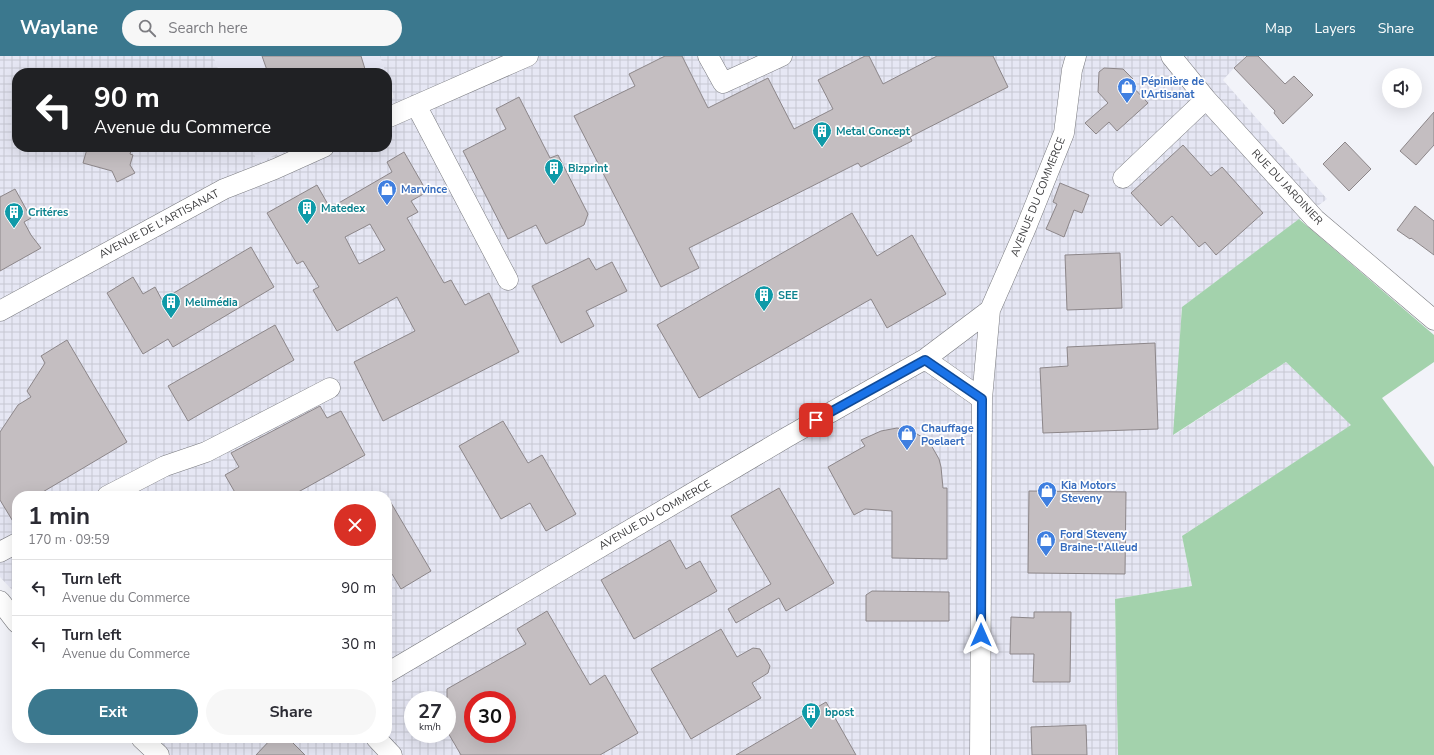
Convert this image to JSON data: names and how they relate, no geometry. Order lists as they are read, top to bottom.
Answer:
{
  "streets": {
    "street": ["RUE DU JARDINIER", "AVENUE DU COMMERCE", "AVENUE DE L'ARTISANAT"]
  },
  "places": {
    "shop": [
      "Pépinière de l'Artisanat",
      "Marvince",
      "Chauffage Poelaert",
      "Kia Motors Steveny",
      "Ford Steveny Braine-l'Alleud"
    ],
    "building": [
      "Metal Concept",
      "Bizprint",
      "Matedex",
      "Critéres",
      "SEE",
      "Melimédia",
      "bpost"
    ]
  },
  "page": {
    "header": "Waylane",
    "search": "Search here",
    "nav": ["Map", "Layers", "Share"],
    "turn": ["90 m", "Avenue du Commerce"],
    "heading": ["1 min", "170 m · 09:59"],
    "list": [
      {
        "name": "Turn left",
        "note": "Avenue du Commerce",
        "value": "90 m"
      },
      {
        "name": "Turn left",
        "note": "Avenue du Commerce",
        "value": "30 m"
      }
    ],
    "buttons": ["Exit", "Share"],
    "speed": "27 km/h",
    "limit": "30"
  }
}
